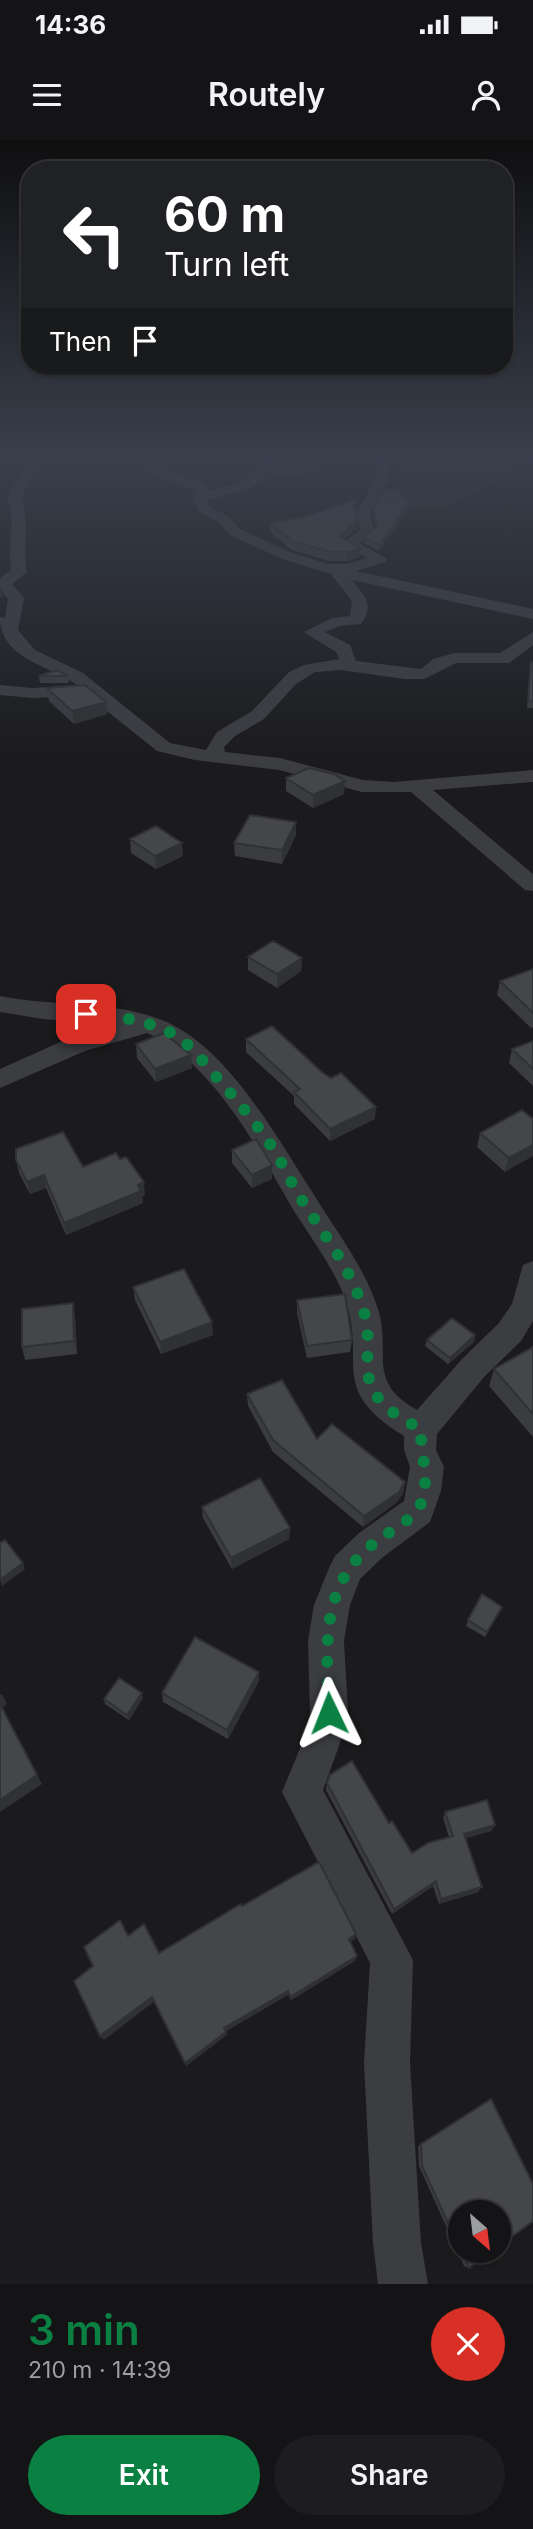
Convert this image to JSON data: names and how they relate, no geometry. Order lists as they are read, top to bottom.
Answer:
{
  "north": "bottom right",
  "page": {
    "status": "14:36",
    "header": "Routely",
    "turn": ["60 m", "Turn left"],
    "then": "Then",
    "heading": ["3 min", "210 m · 14:39"],
    "buttons": ["Exit", "Share"]
  }
}
